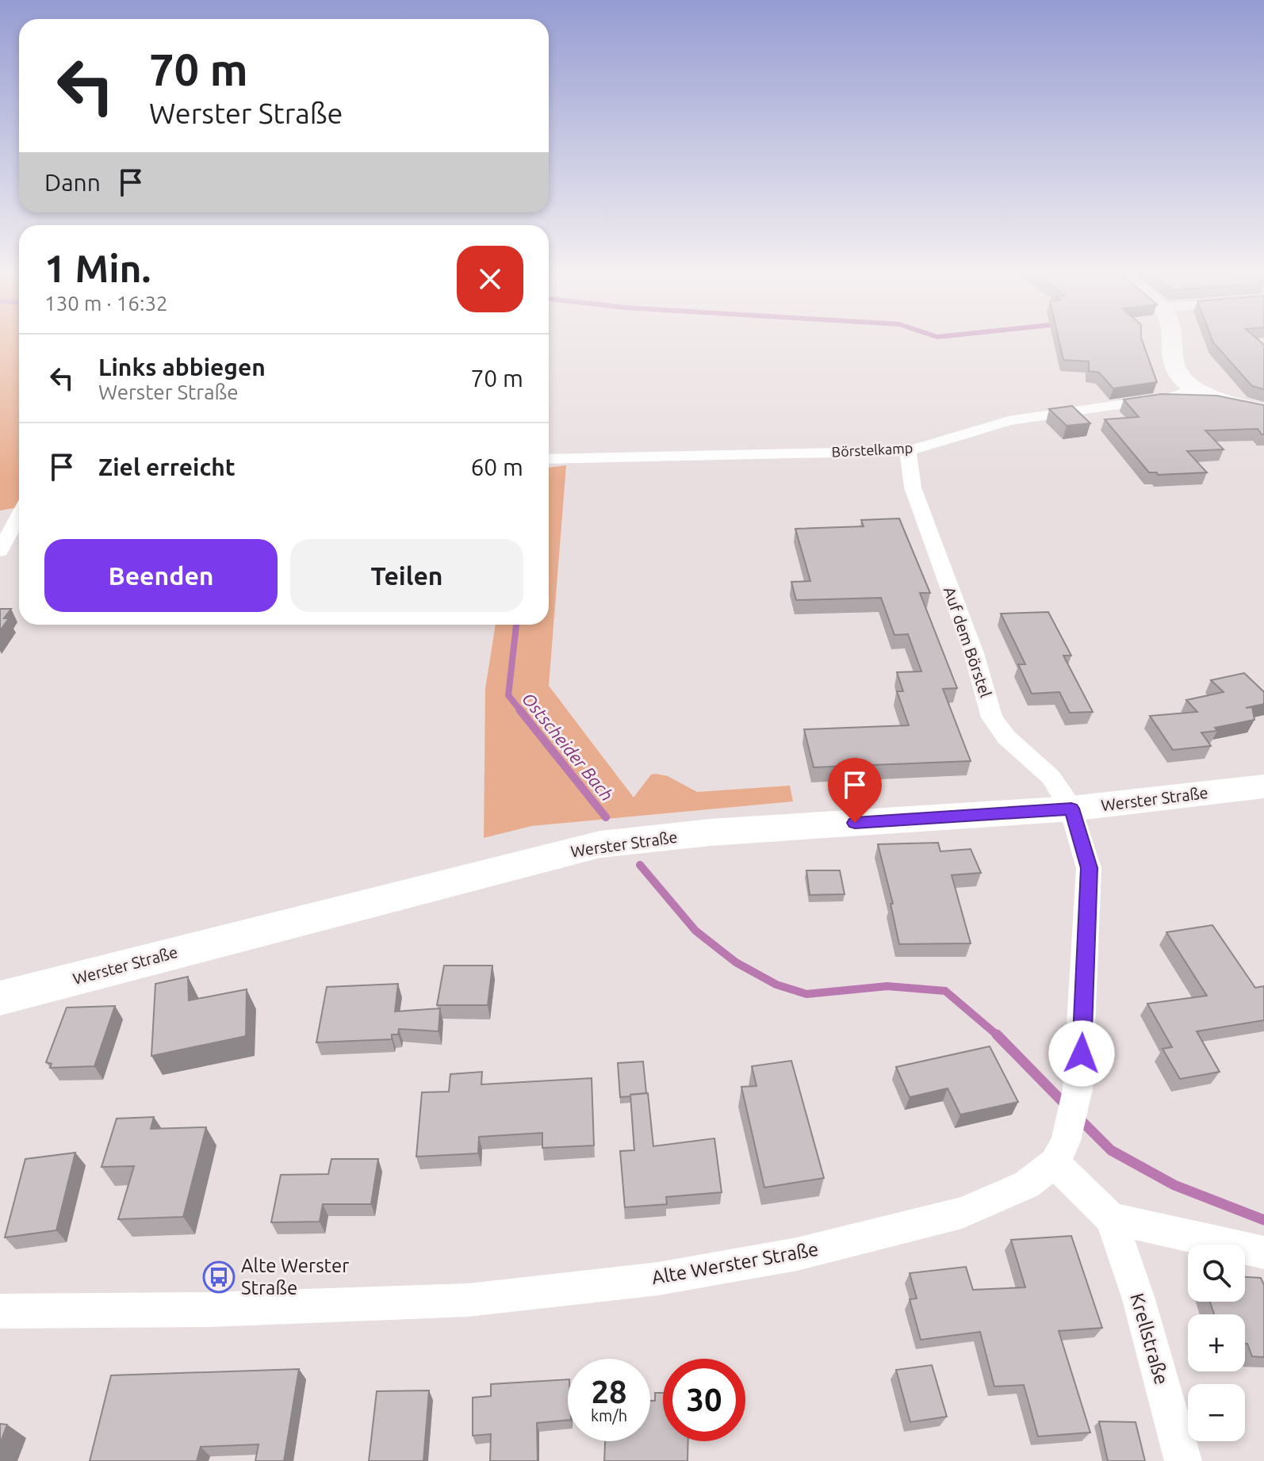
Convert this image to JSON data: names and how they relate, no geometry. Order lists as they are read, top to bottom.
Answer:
{
  "streets": {
    "main road": ["Werster Straße"],
    "street": [
      "Börstelkamp",
      "Auf dem Börstel",
      "Alte Werster Straße",
      "Krellstraße"
    ]
  },
  "crossings": [
    ["Börstelkamp", "Auf dem Börstel"],
    ["Auf dem Börstel", "Werster Straße"]
  ],
  "water": ["Ostscheider Bach"],
  "places": {
    "bus stop": ["Alte Werster Straße"]
  },
  "page": {
    "turn": ["70 m", "Werster Straße"],
    "then": "Dann",
    "heading": ["1 Min.", "130 m · 16:32"],
    "list": [
      {
        "name": "Links abbiegen",
        "note": "Werster Straße",
        "value": "70 m"
      },
      {
        "name": "Ziel erreicht",
        "value": "60 m"
      }
    ],
    "buttons": ["Beenden", "Teilen"],
    "map_buttons": ["+", "−"],
    "speed": "28 km/h",
    "limit": "30"
  }
}
